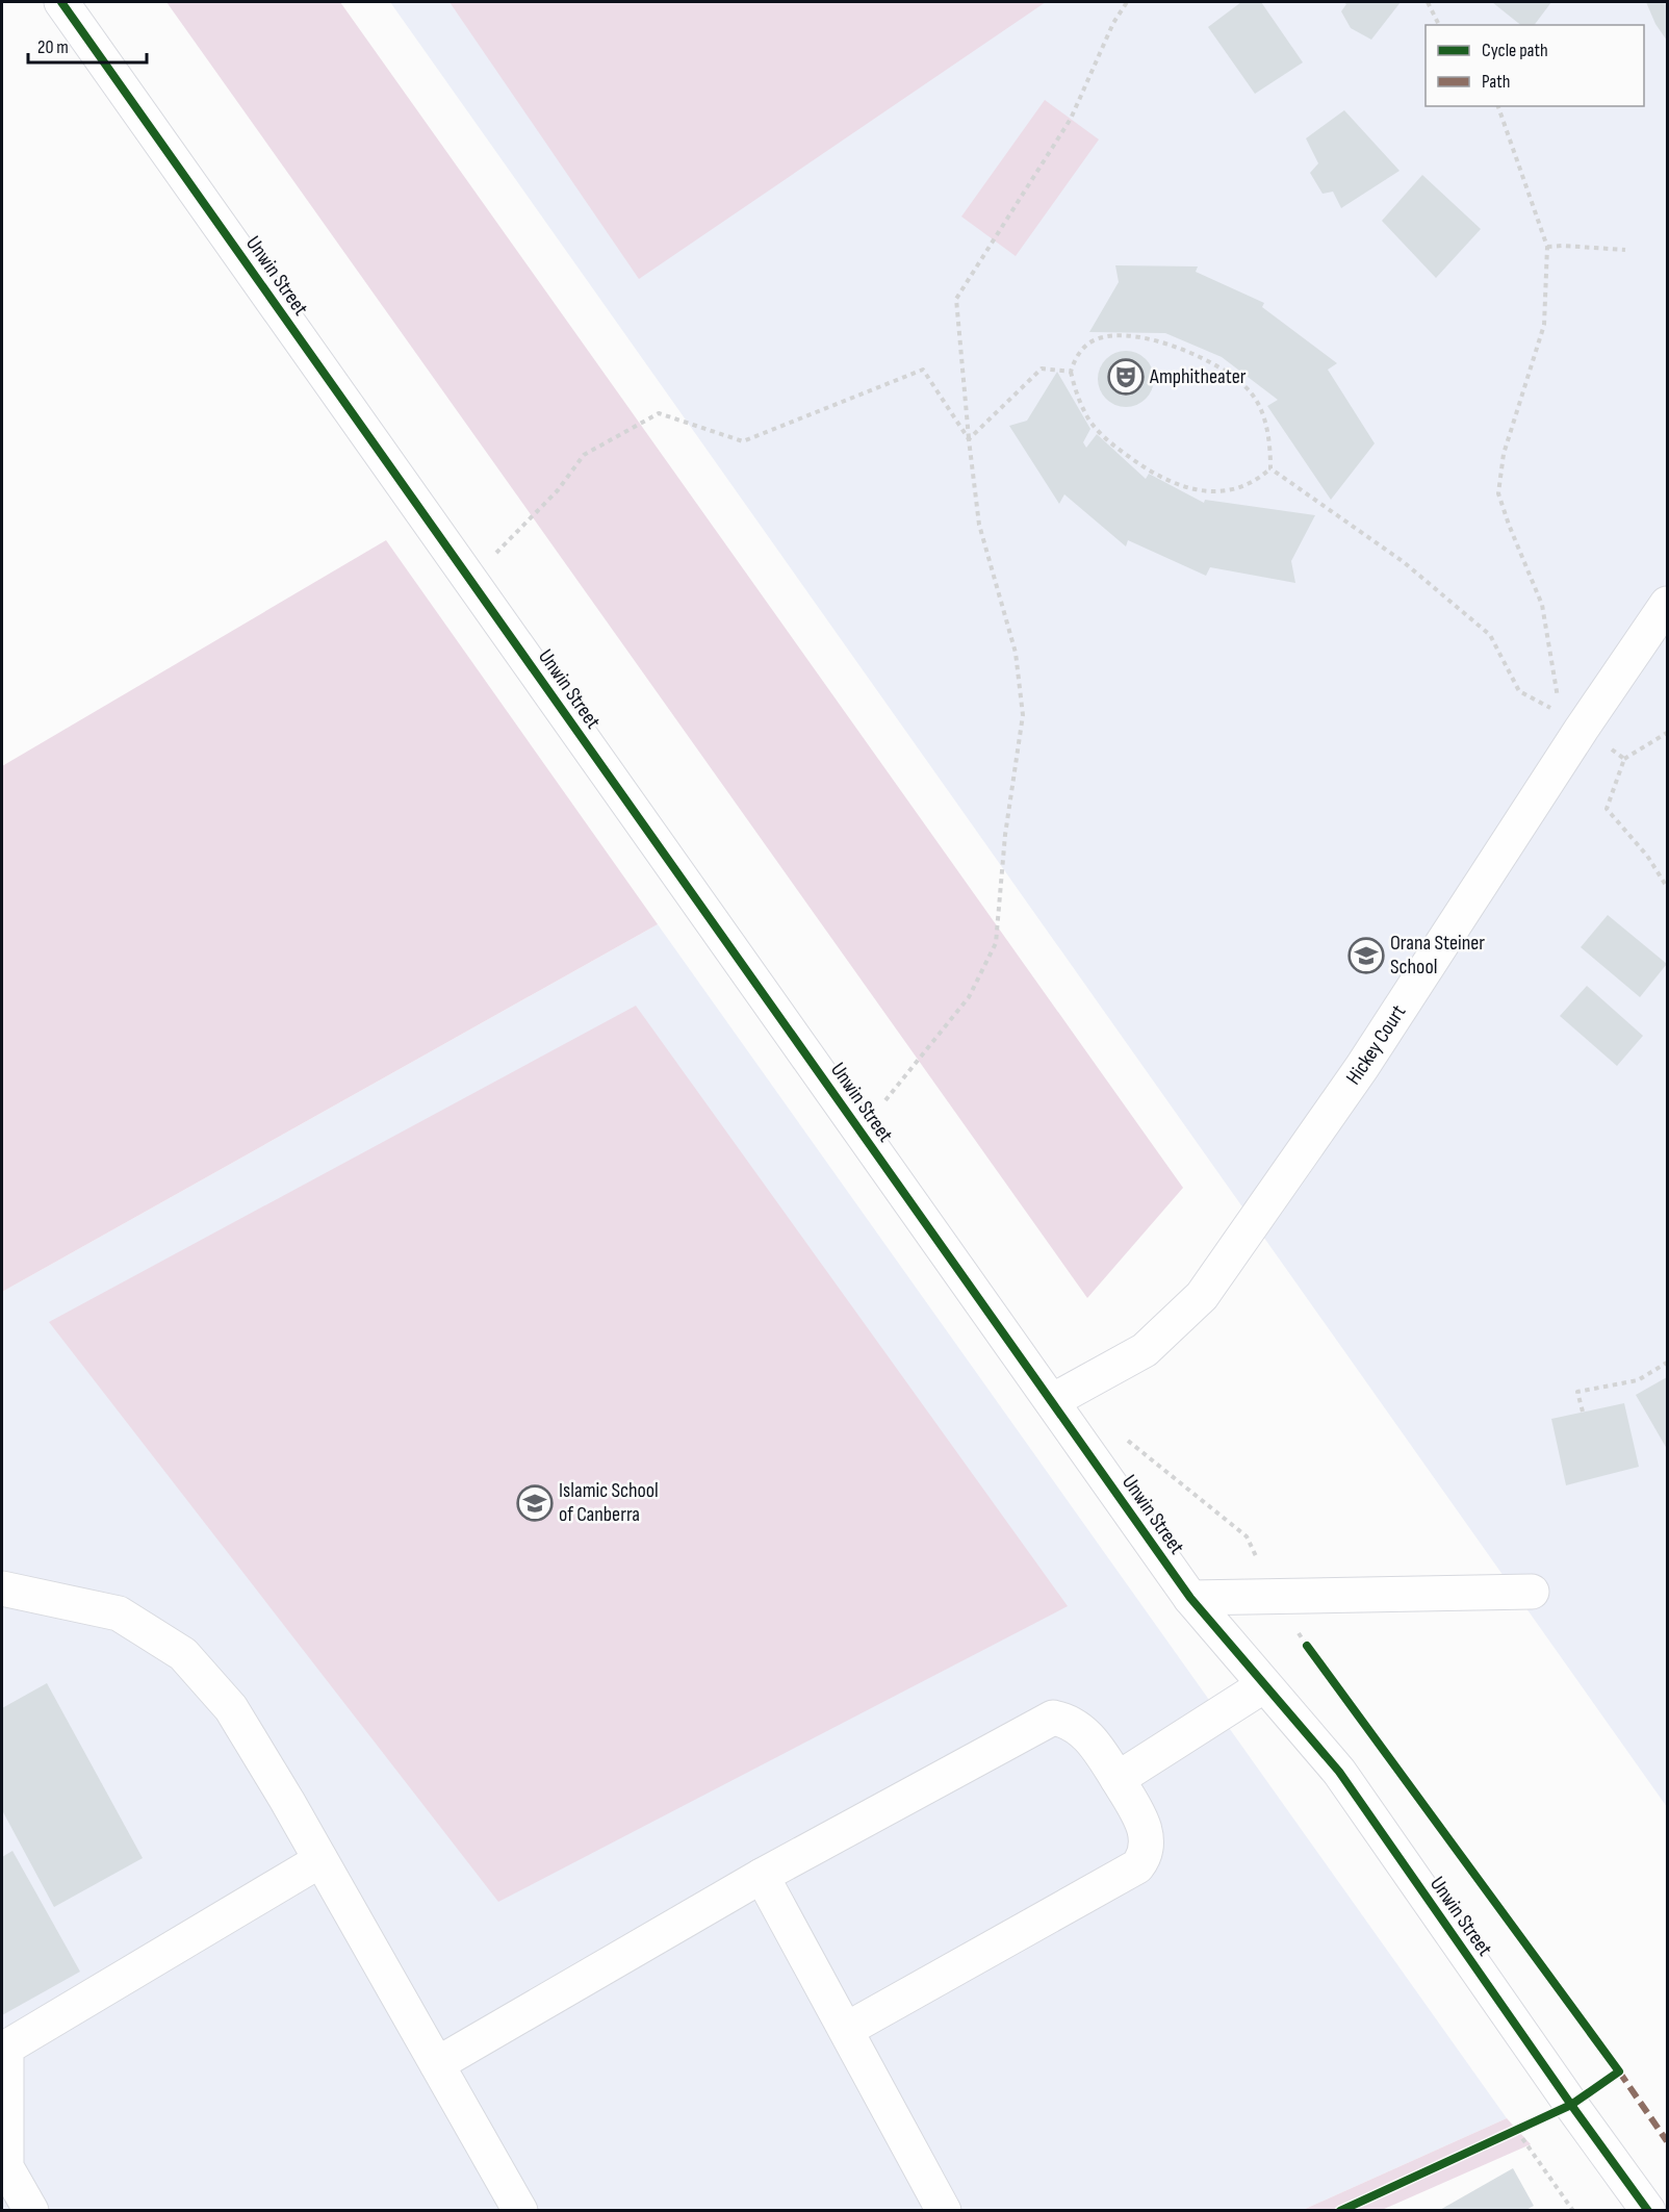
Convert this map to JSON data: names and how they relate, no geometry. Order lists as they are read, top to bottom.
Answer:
{
  "streets": {
    "street": ["Unwin Street", "Hickey Court"]
  },
  "crossings": [
    ["Unwin Street", "Hickey Court"]
  ],
  "places": {
    "theatre": ["Amphitheater"],
    "school or university": ["Orana Steiner School", "Islamic School of Canberra"]
  },
  "legend": ["Cycle path", "Path"],
  "scale_bar": "20 m"
}
